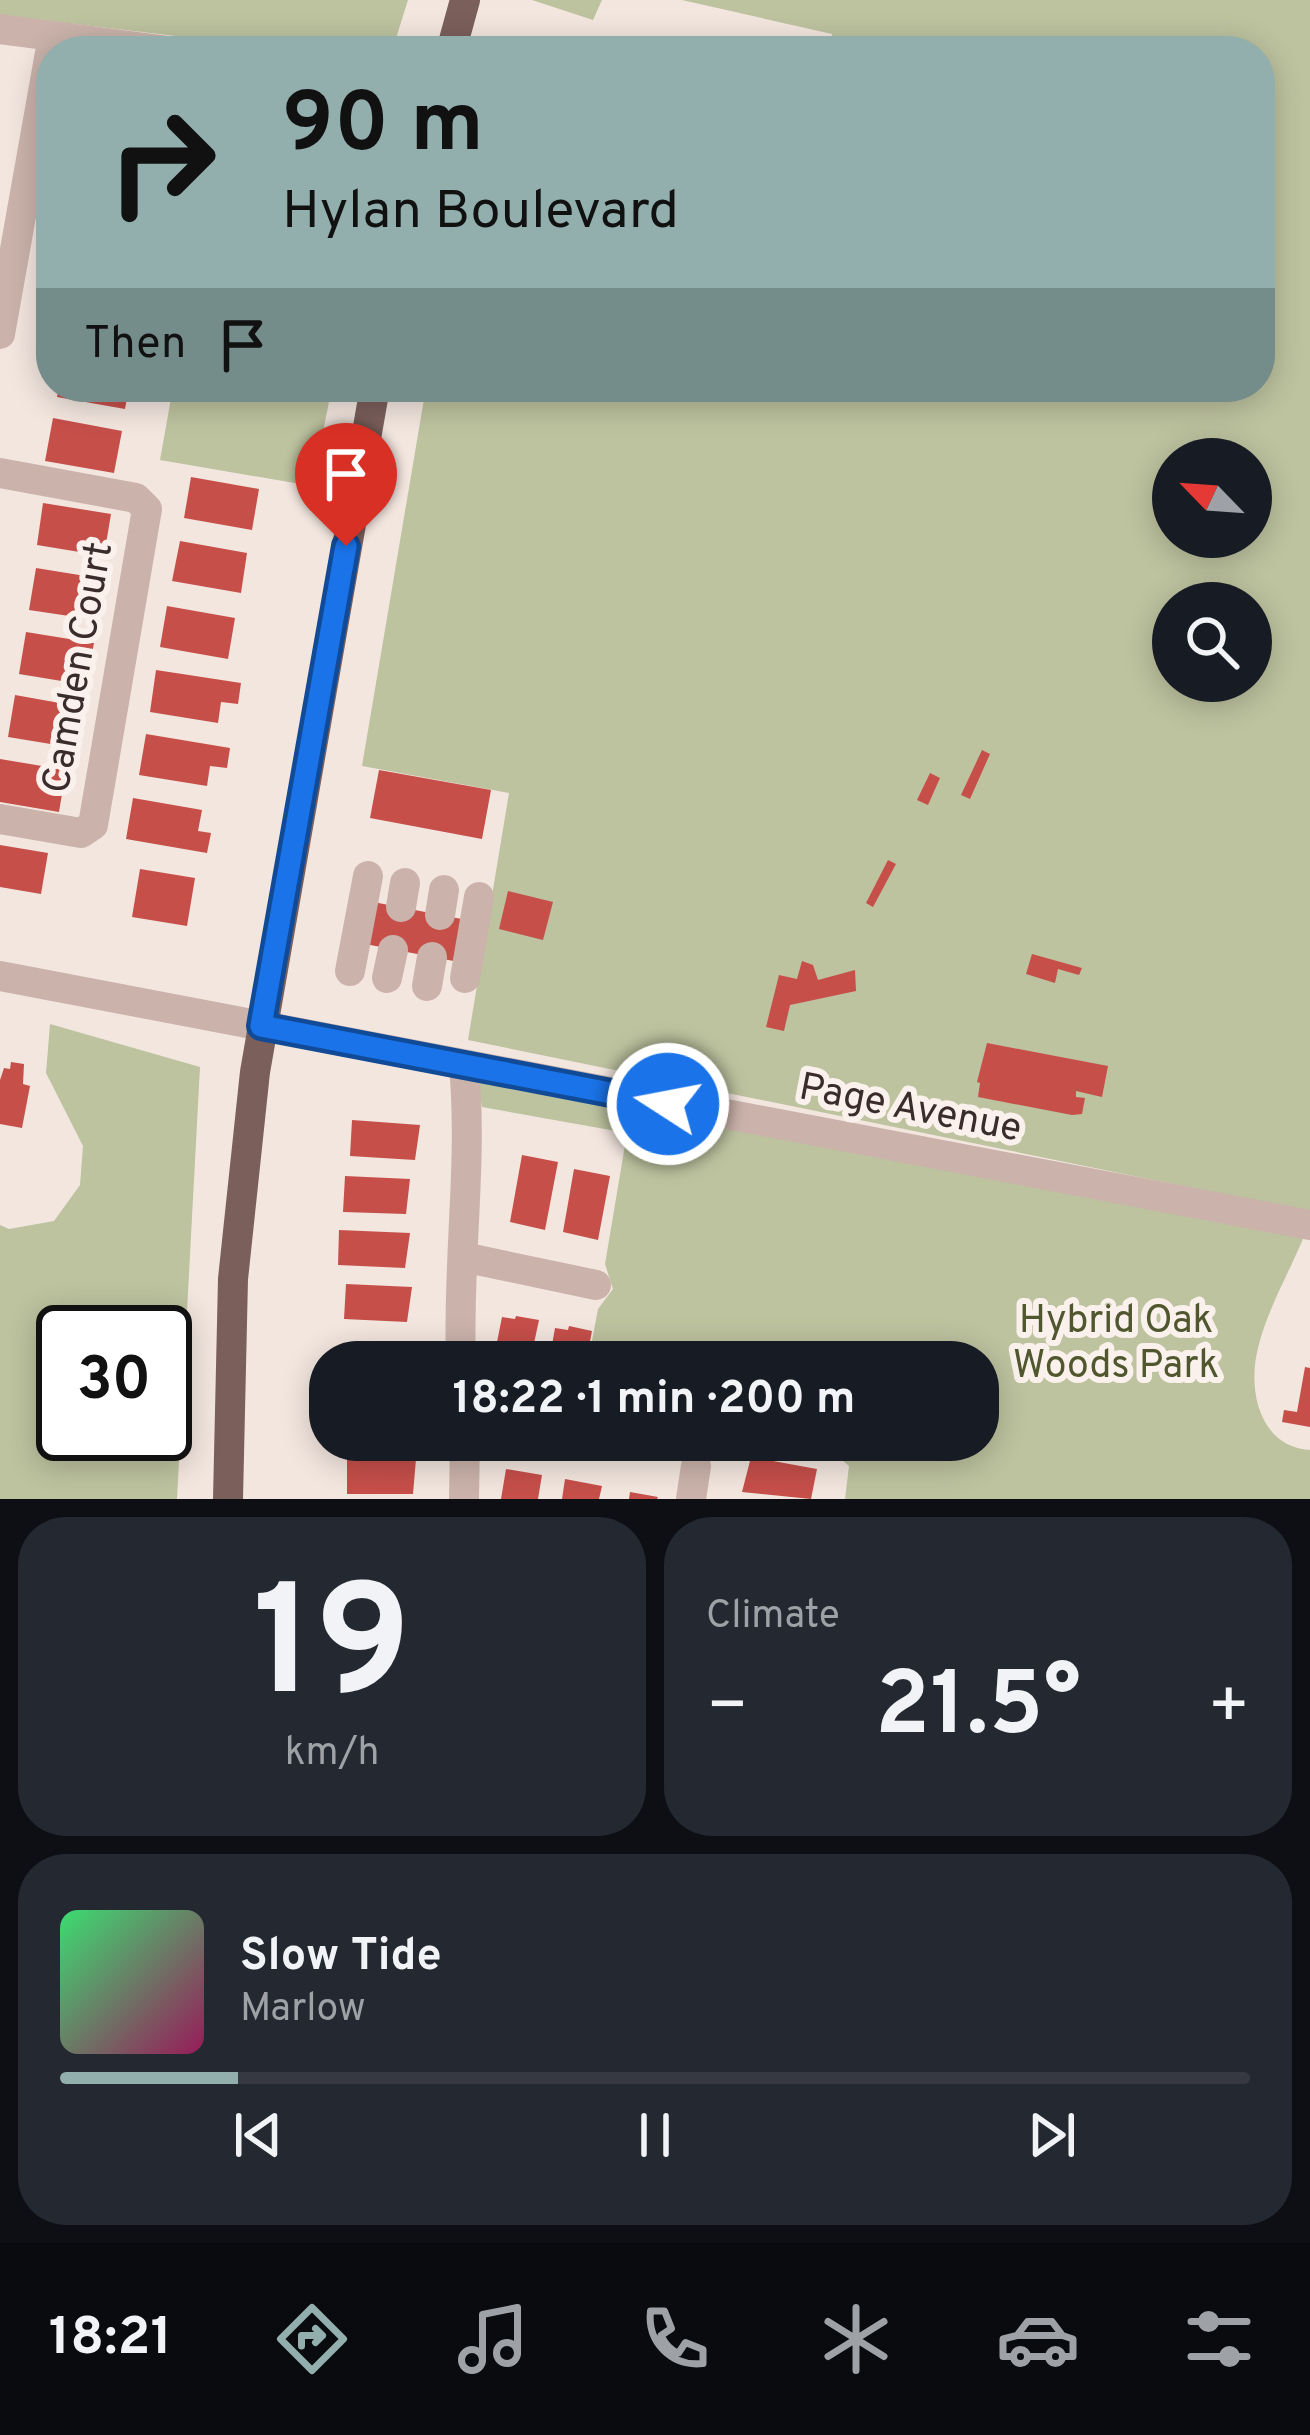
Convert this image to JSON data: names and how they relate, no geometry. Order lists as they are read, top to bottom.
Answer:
{
  "streets": {
    "street": ["Camden Court", "Page Avenue"]
  },
  "parks": ["Hybrid Oak Woods Park"],
  "north": "top left",
  "page": {
    "turn": ["90 m", "Hylan Boulevard"],
    "then": "Then",
    "limit": "30",
    "trip": "18:22 · 1 min · 200 m",
    "tile": [
      ["19", "km/h"],
      "Climate"
    ],
    "heat": ["−", "21.5°", "+"],
    "song": ["Slow Tide", "Marlow"],
    "tabs": "18:21"
  }
}
